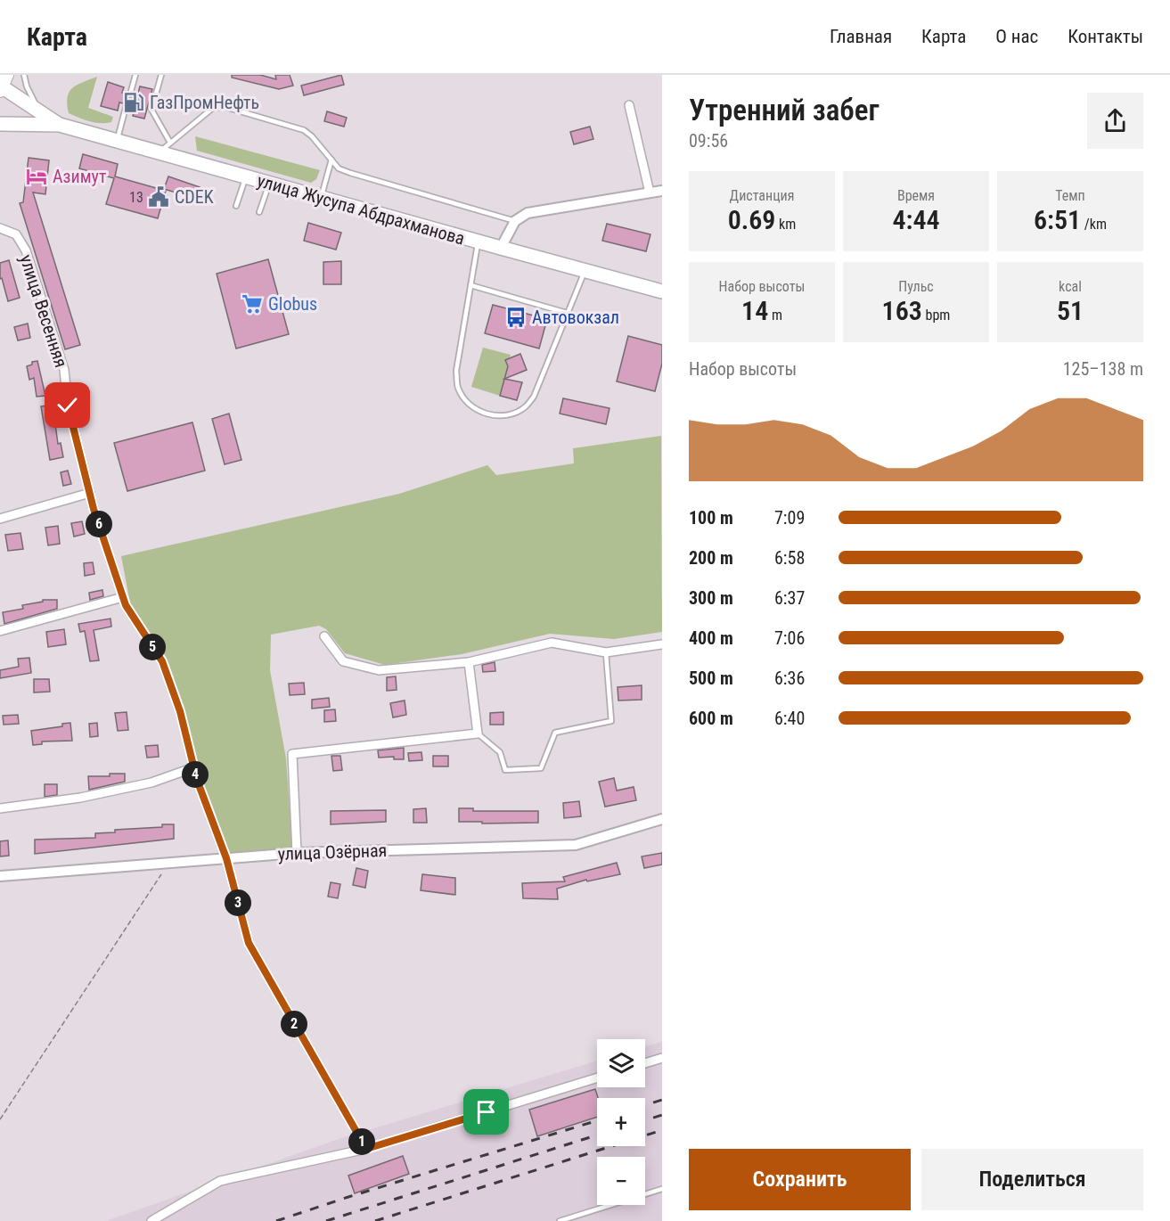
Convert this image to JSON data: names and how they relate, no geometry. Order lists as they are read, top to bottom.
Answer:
{
  "streets": {
    "highway": ["улица Жусупа Абдрахманова"],
    "street": ["улица Весенняя", "улица Озёрная"]
  },
  "crossings": [
    ["улица Весенняя", "улица Озёрная"]
  ],
  "places": {
    "fuel station": ["ГазПромНефть"],
    "hotel": ["Азимут"],
    "public building": ["CDEK"],
    "supermarket": ["Globus"],
    "bus stop": ["Автовокзал"]
  },
  "house_numbers": ["13"],
  "page": {
    "header": "Карта",
    "nav": [
      "Главная",
      "Карта",
      "О нас",
      "Контакты"
    ],
    "heading": ["Утренний забег", "09:56"],
    "stats": [
      ["Дистанция", "0.69 km"],
      ["Время", "4:44"],
      ["Темп", "6:51 /km"],
      ["Набор высоты", "14 m"],
      ["Пульс", "163 bpm"],
      ["kcal", "51"]
    ],
    "chart": ["Набор высоты", "125–138 m"],
    "list": [
      {
        "name": "100 m",
        "note": "7:09"
      },
      {
        "name": "200 m",
        "note": "6:58"
      },
      {
        "name": "300 m",
        "note": "6:37"
      },
      {
        "name": "400 m",
        "note": "7:06"
      },
      {
        "name": "500 m",
        "note": "6:36"
      },
      {
        "name": "600 m",
        "note": "6:40"
      }
    ],
    "pins": [
      "6",
      "5",
      "4",
      "3",
      "2",
      "1"
    ],
    "map_buttons": ["+", "−"],
    "buttons": ["Сохранить", "Поделиться"]
  }
}
